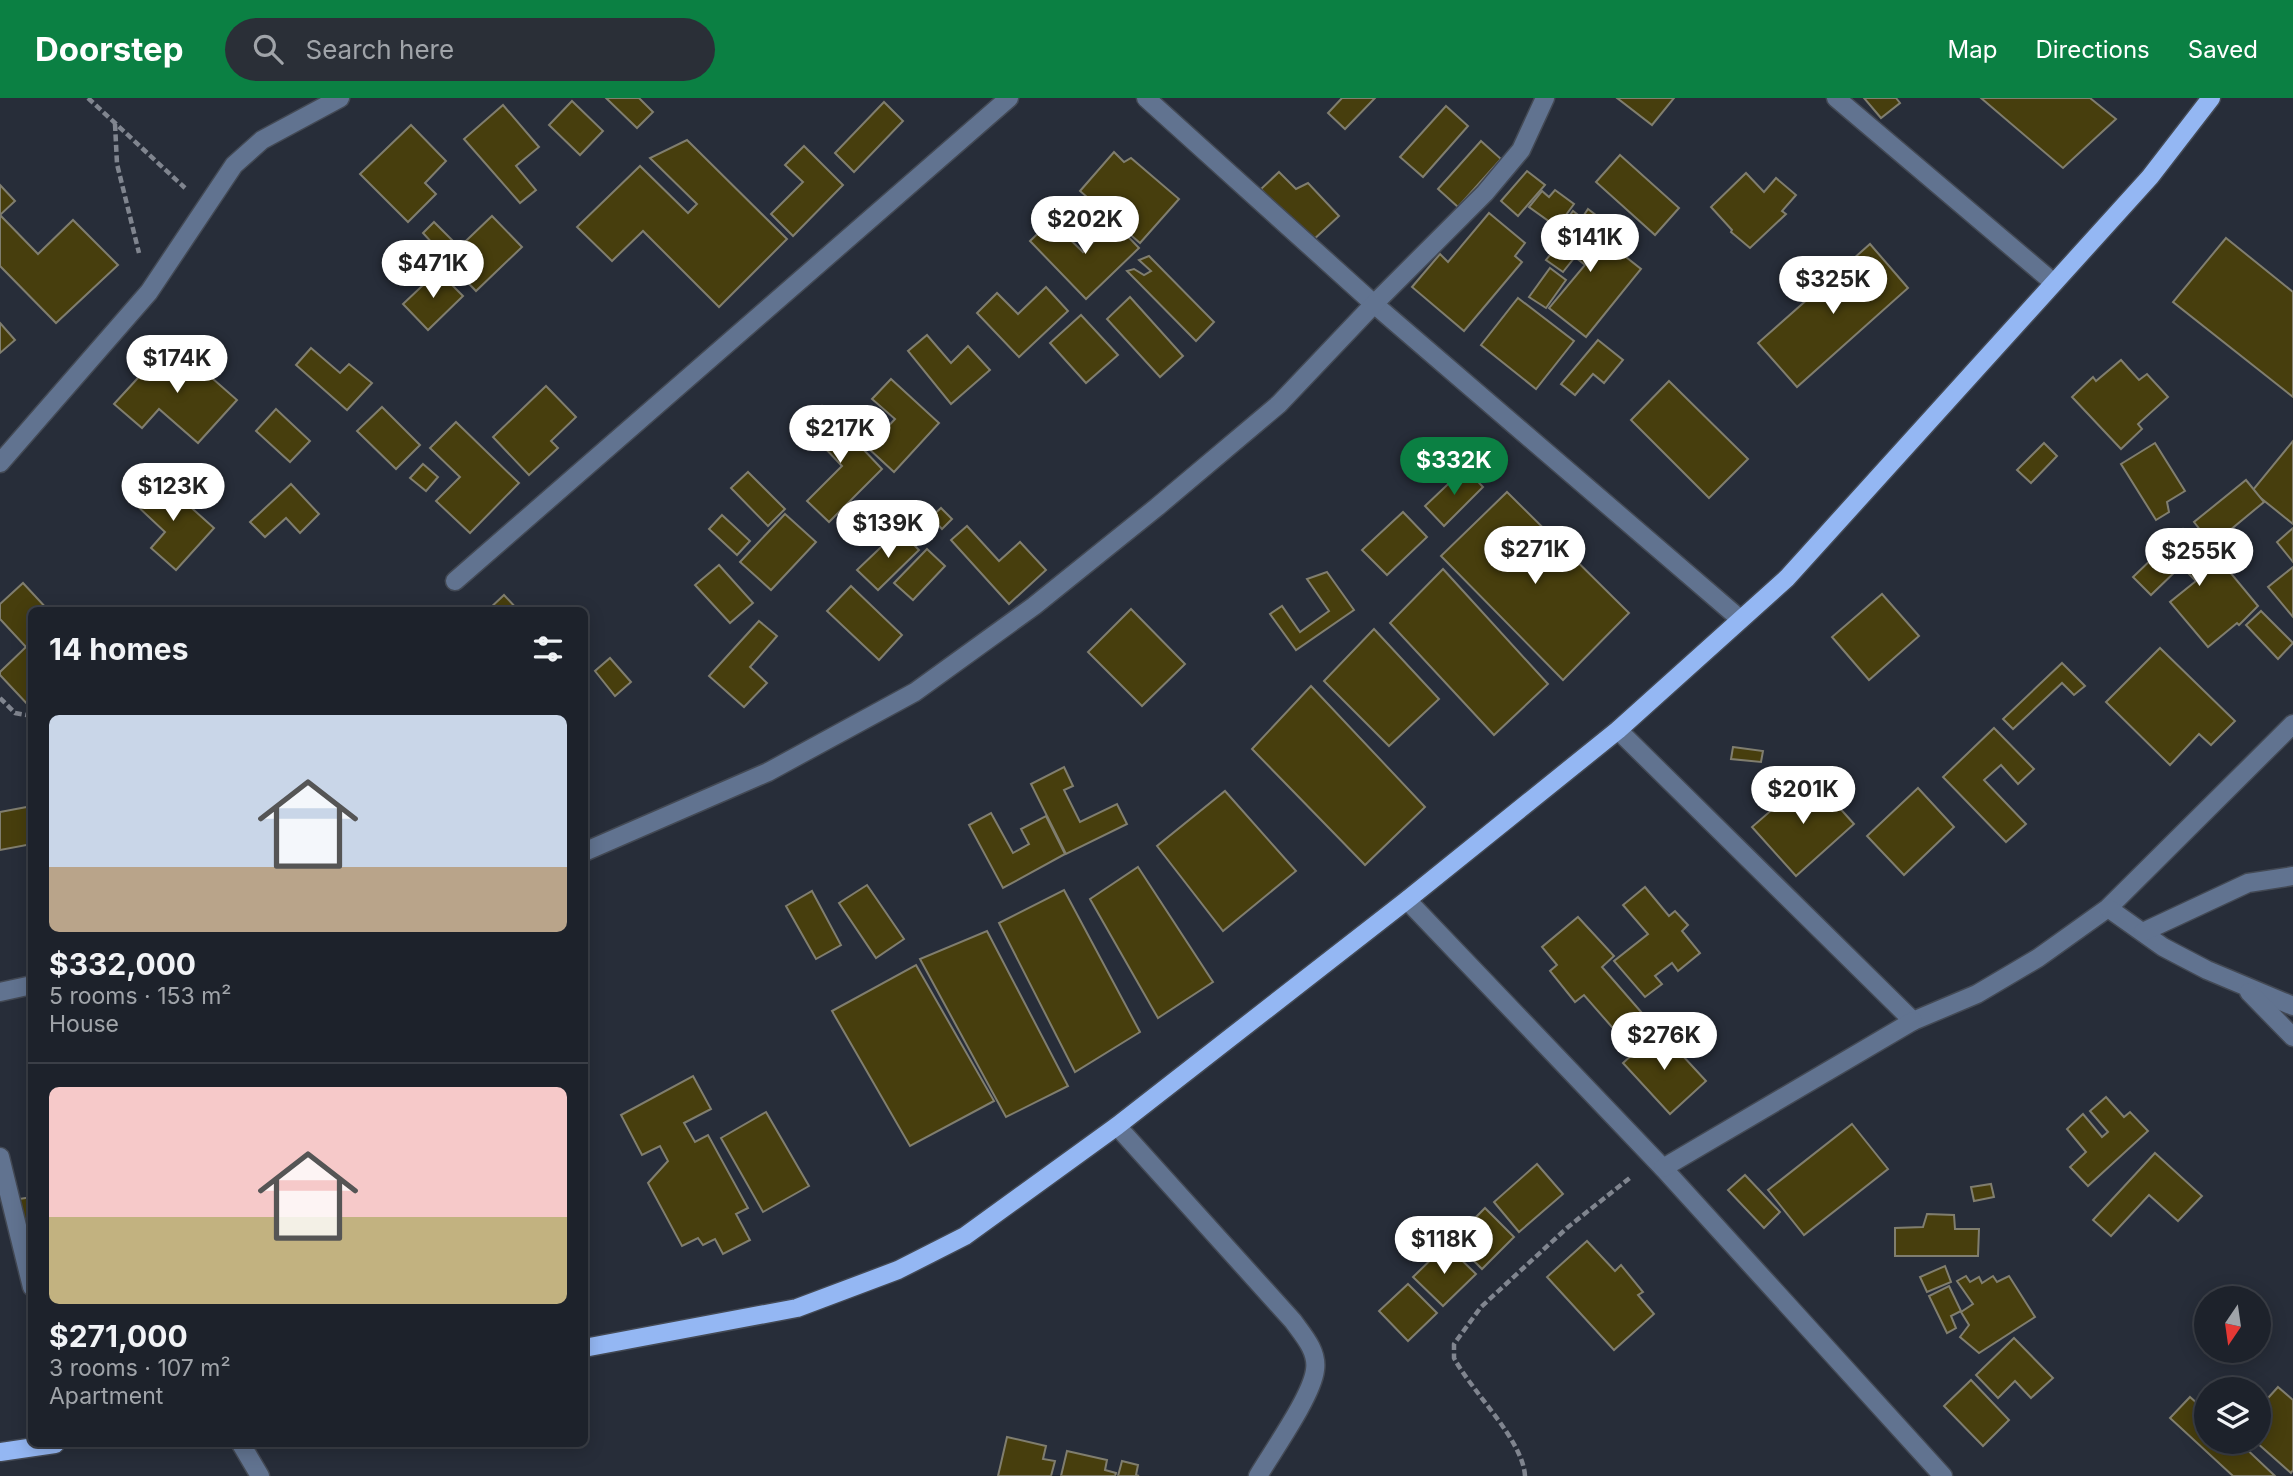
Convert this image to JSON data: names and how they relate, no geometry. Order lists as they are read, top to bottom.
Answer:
{
  "north": "bottom",
  "page": {
    "header": "Doorstep",
    "search": "Search here",
    "nav": ["Map", "Directions", "Saved"],
    "price": [
      "$202K",
      "$141K",
      "$471K",
      "$325K",
      "$174K",
      "$217K",
      "$332K",
      "$123K",
      "$139K",
      "$271K",
      "$255K",
      "$201K",
      "$276K",
      "$118K"
    ],
    "heading": "14 homes",
    "list": [
      {
        "name": "$332,000",
        "note": "5 rooms · 153 m² · House"
      },
      {
        "name": "$271,000",
        "note": "3 rooms · 107 m² · Apartment"
      }
    ]
  }
}
